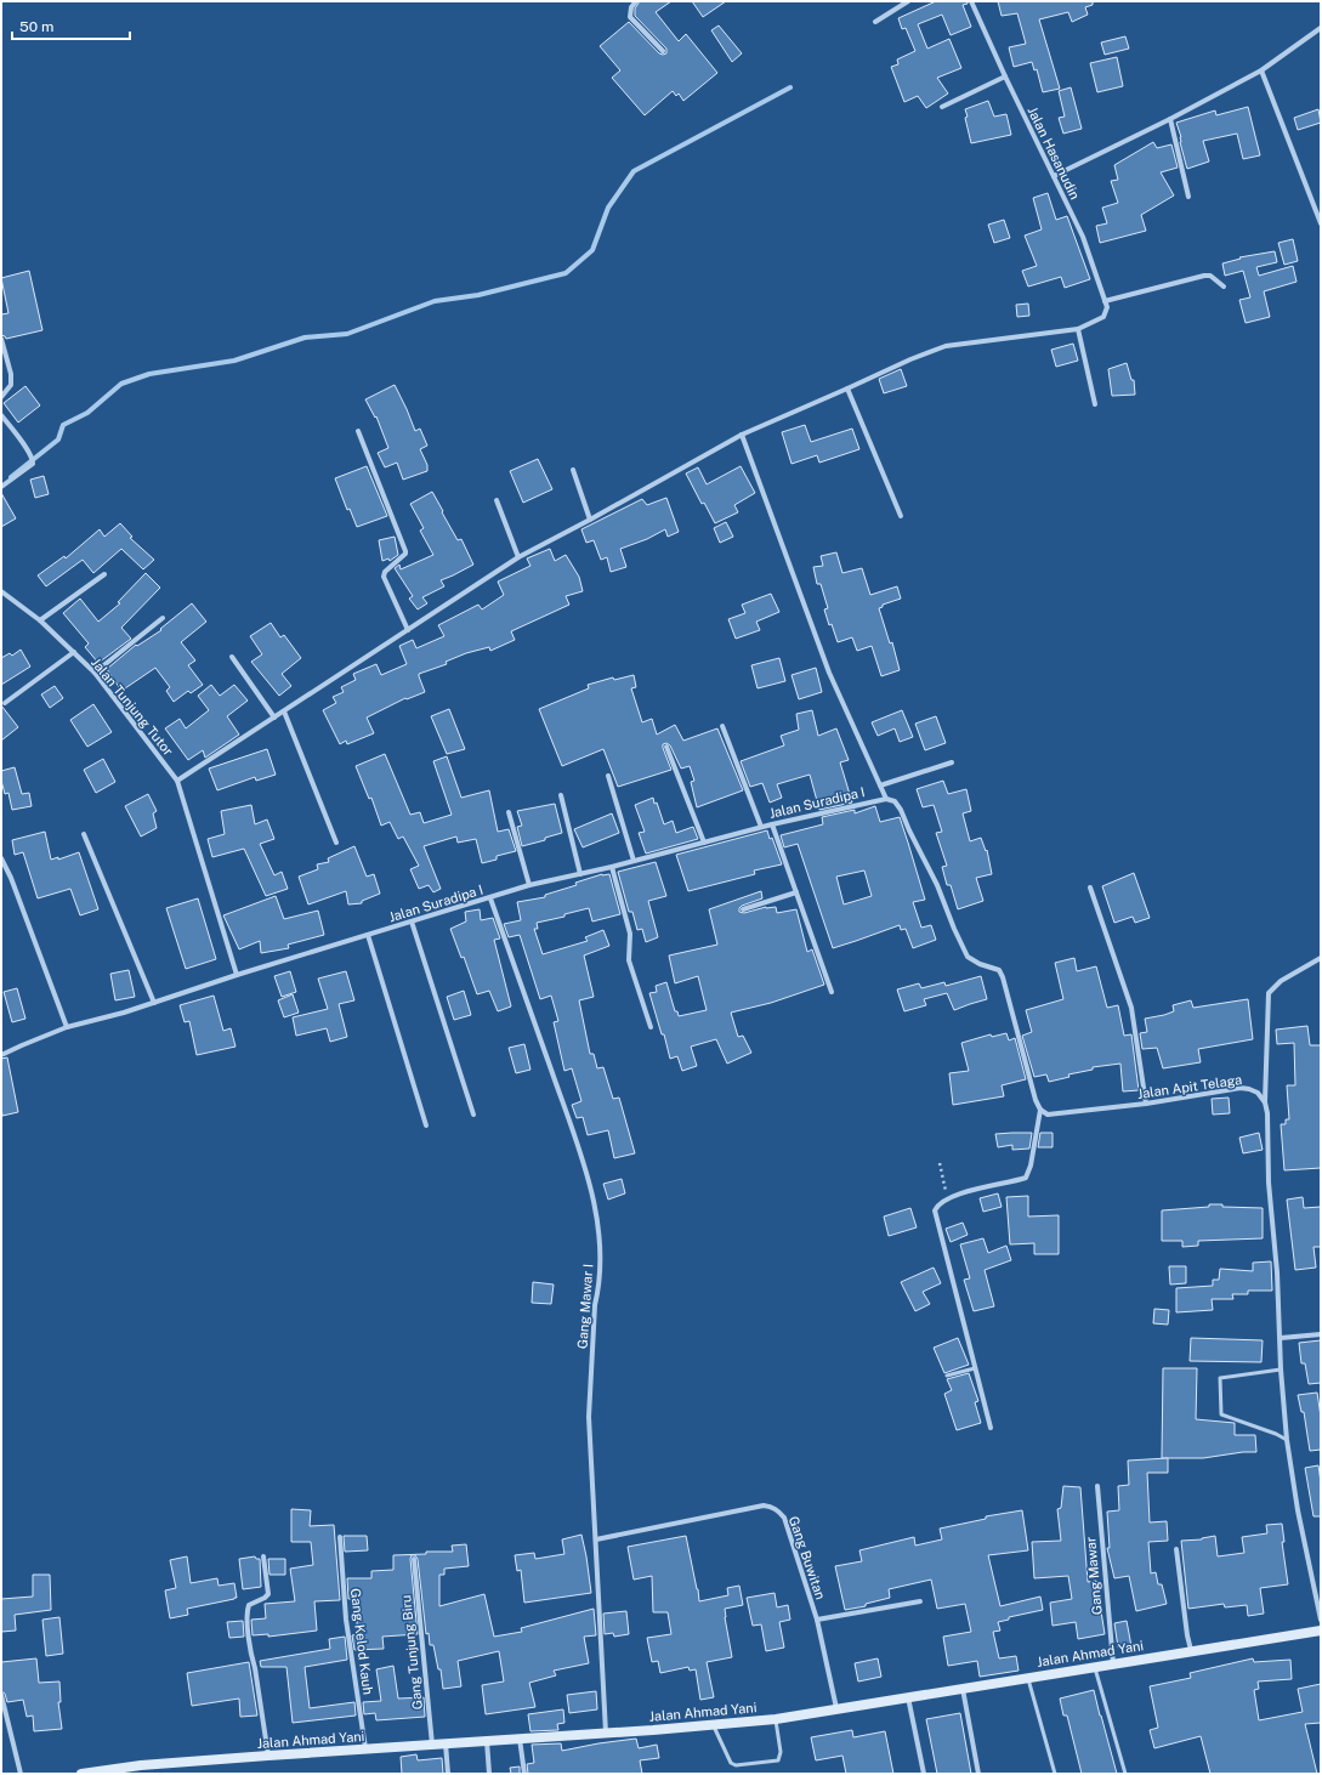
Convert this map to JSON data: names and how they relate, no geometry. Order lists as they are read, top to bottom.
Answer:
{
  "streets": {
    "main road": ["Jalan Ahmad Yani"],
    "street": [
      "Jalan Hasanudin",
      "Jalan Tunjung Tutor",
      "Jalan Suradipa I",
      "Jalan Apit Telaga",
      "Gang Mawar I",
      "Gang Buwitan",
      "Gang Mawar",
      "Gang Kelod Kauh",
      "Gang Tunjung Biru"
    ]
  },
  "crossings": [
    ["Jalan Suradipa I", "Gang Mawar I"],
    ["Gang Mawar I", "Gang Buwitan"],
    ["Gang Mawar I", "Jalan Ahmad Yani"],
    ["Gang Buwitan", "Jalan Ahmad Yani"],
    ["Gang Mawar", "Jalan Ahmad Yani"],
    ["Gang Kelod Kauh", "Jalan Ahmad Yani"],
    ["Gang Tunjung Biru", "Jalan Ahmad Yani"]
  ],
  "scale_bar": "50 m"
}
